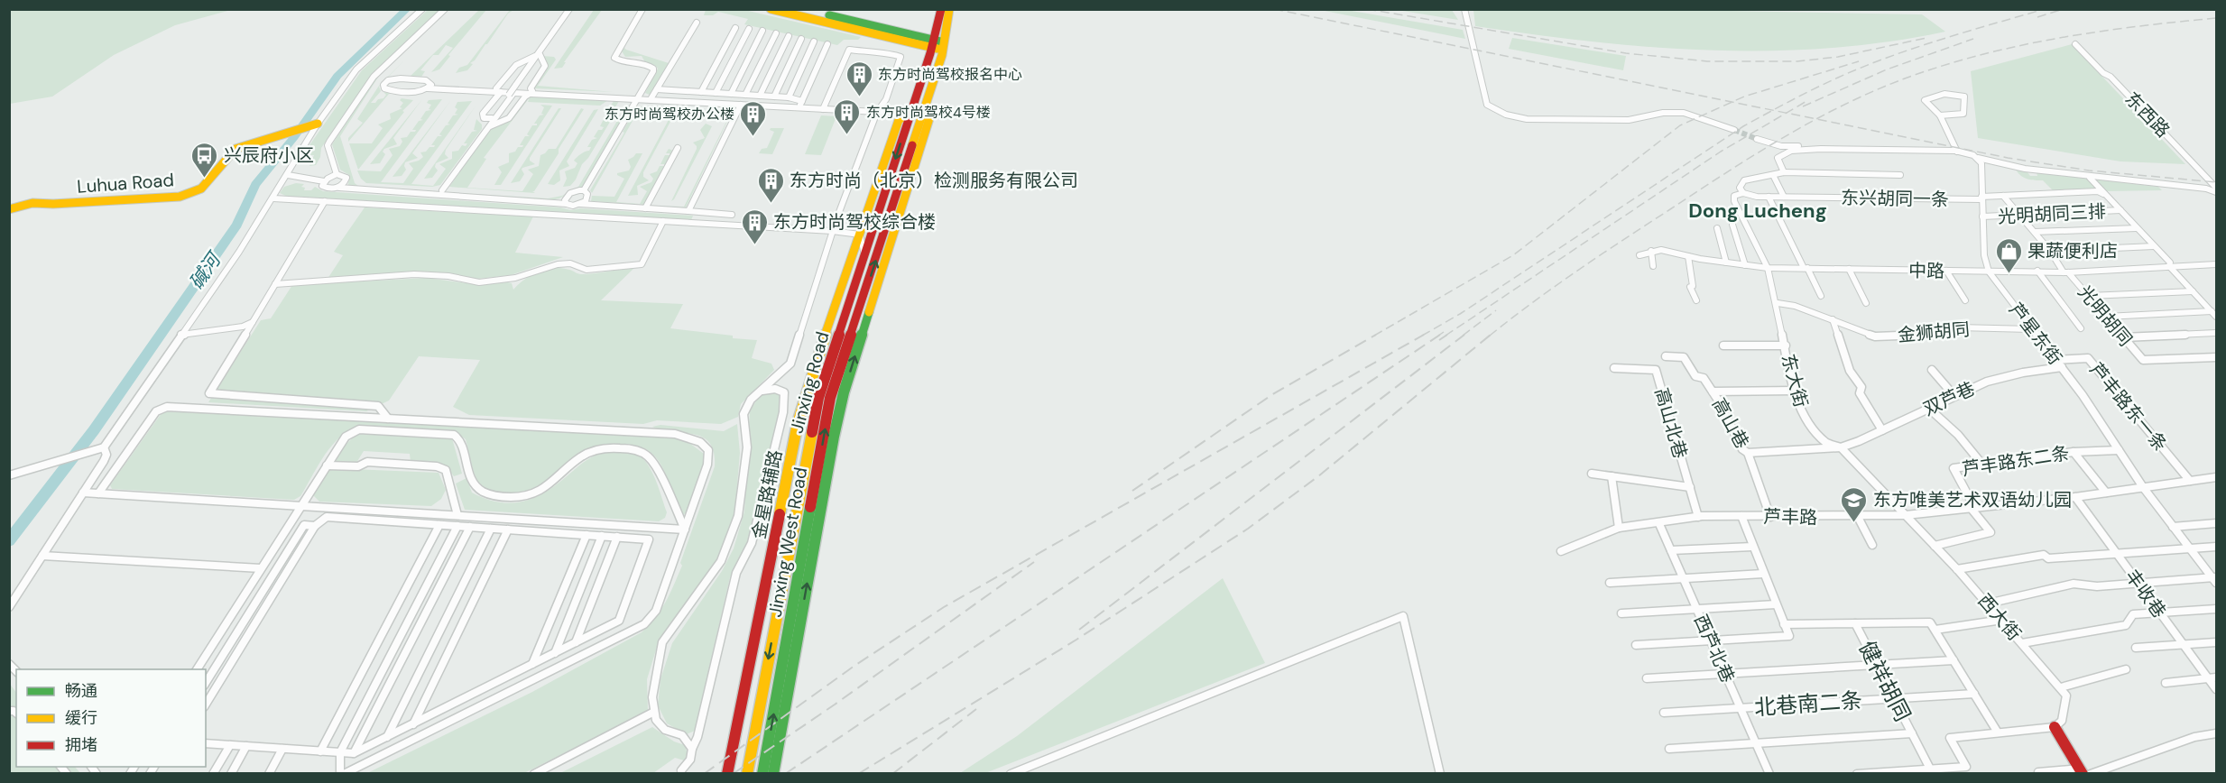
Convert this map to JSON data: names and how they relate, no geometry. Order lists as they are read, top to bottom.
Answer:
{
  "streets": {
    "main road": [
      "Luhua Road",
      "Jinxing Road",
      "金星路辅路",
      "Jinxing West Road"
    ],
    "street": [
      "东西路",
      "东兴胡同一条",
      "光明胡同三排",
      "中路",
      "光明胡同",
      "金狮胡同",
      "芦星东街",
      "东大街",
      "双芦巷",
      "芦丰路东一条",
      "高山北巷",
      "高山巷",
      "芦丰路东二条",
      "芦丰路",
      "丰收巷",
      "西大街",
      "西芦北巷",
      "健祥胡同",
      "北巷南二条"
    ]
  },
  "crossings": [
    ["东兴胡同一条", "光明胡同"],
    ["东兴胡同一条", "芦星东街"],
    ["东兴胡同一条", "东大街"],
    ["光明胡同三排", "光明胡同"],
    ["光明胡同三排", "芦星东街"],
    ["中路", "光明胡同"],
    ["中路", "芦星东街"],
    ["中路", "东大街"],
    ["金狮胡同", "芦星东街"],
    ["金狮胡同", "东大街"],
    ["芦星东街", "双芦巷"],
    ["芦星东街", "芦丰路东一条"],
    ["芦星东街", "芦丰路东二条"],
    ["芦星东街", "芦丰路"],
    ["东大街", "双芦巷"],
    ["东大街", "芦丰路"],
    ["东大街", "西大街"],
    ["Jinxing Road", "金星路辅路"],
    ["双芦巷", "高山巷"],
    ["芦丰路东一条", "芦丰路"],
    ["高山北巷", "芦丰路"],
    ["高山巷", "芦丰路"],
    ["芦丰路东二条", "芦丰路"],
    ["芦丰路", "丰收巷"],
    ["芦丰路", "西大街"],
    ["芦丰路", "西芦北巷"],
    ["西芦北巷", "北巷南二条"],
    ["健祥胡同", "北巷南二条"]
  ],
  "districts": ["Dong Lucheng"],
  "water": ["碱河"],
  "places": {
    "building": [
      "东方时尚驾校报名中心",
      "东方时尚驾校4号楼",
      "东方时尚驾校办公楼",
      "东方时尚（北京）检测服务有限公司",
      "东方时尚驾校综合楼"
    ],
    "bus stop": ["兴辰府小区"],
    "shop": ["果蔬便利店"],
    "school or university": ["东方唯美艺术双语幼儿园"]
  },
  "legend": ["畅通", "缓行", "拥堵"]
}
